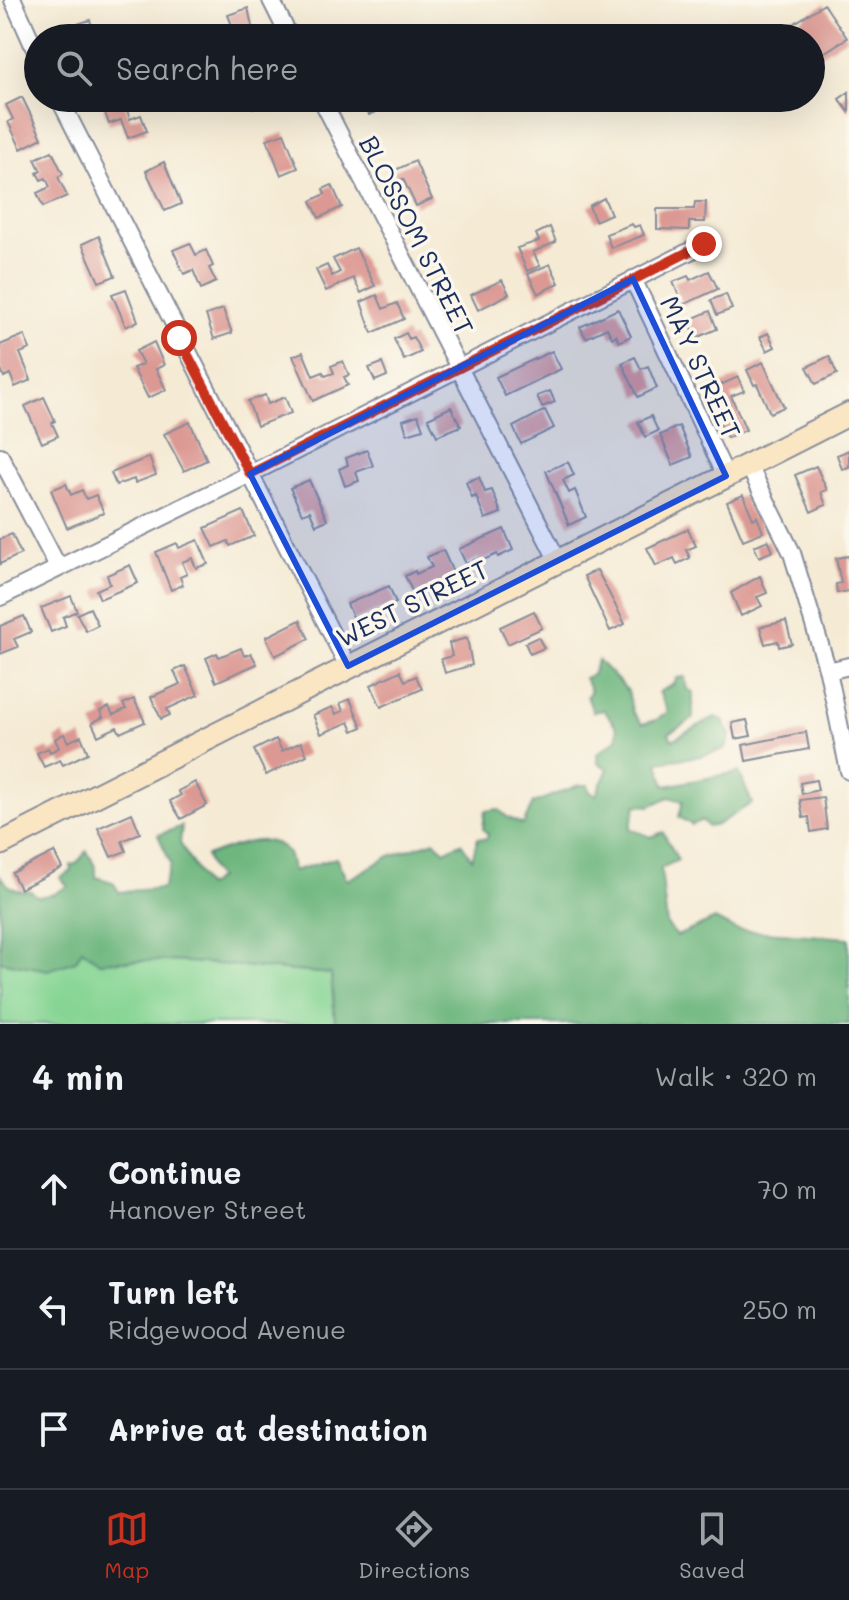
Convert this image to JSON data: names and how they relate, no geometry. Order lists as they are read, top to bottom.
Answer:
{
  "streets": {
    "street": ["BLOSSOM STREET", "MAY STREET", "WEST STREET"]
  },
  "crossings": [
    ["BLOSSOM STREET", "WEST STREET"],
    ["MAY STREET", "WEST STREET"]
  ],
  "page": {
    "search": "Search here",
    "heading": ["4 min", "Walk · 320 m"],
    "list": [
      ["Continue", "Hanover Street", "70 m"],
      ["Turn left", "Ridgewood Avenue", "250 m"],
      "Arrive at destination"
    ],
    "nav": ["Map", "Directions", "Saved"]
  }
}
